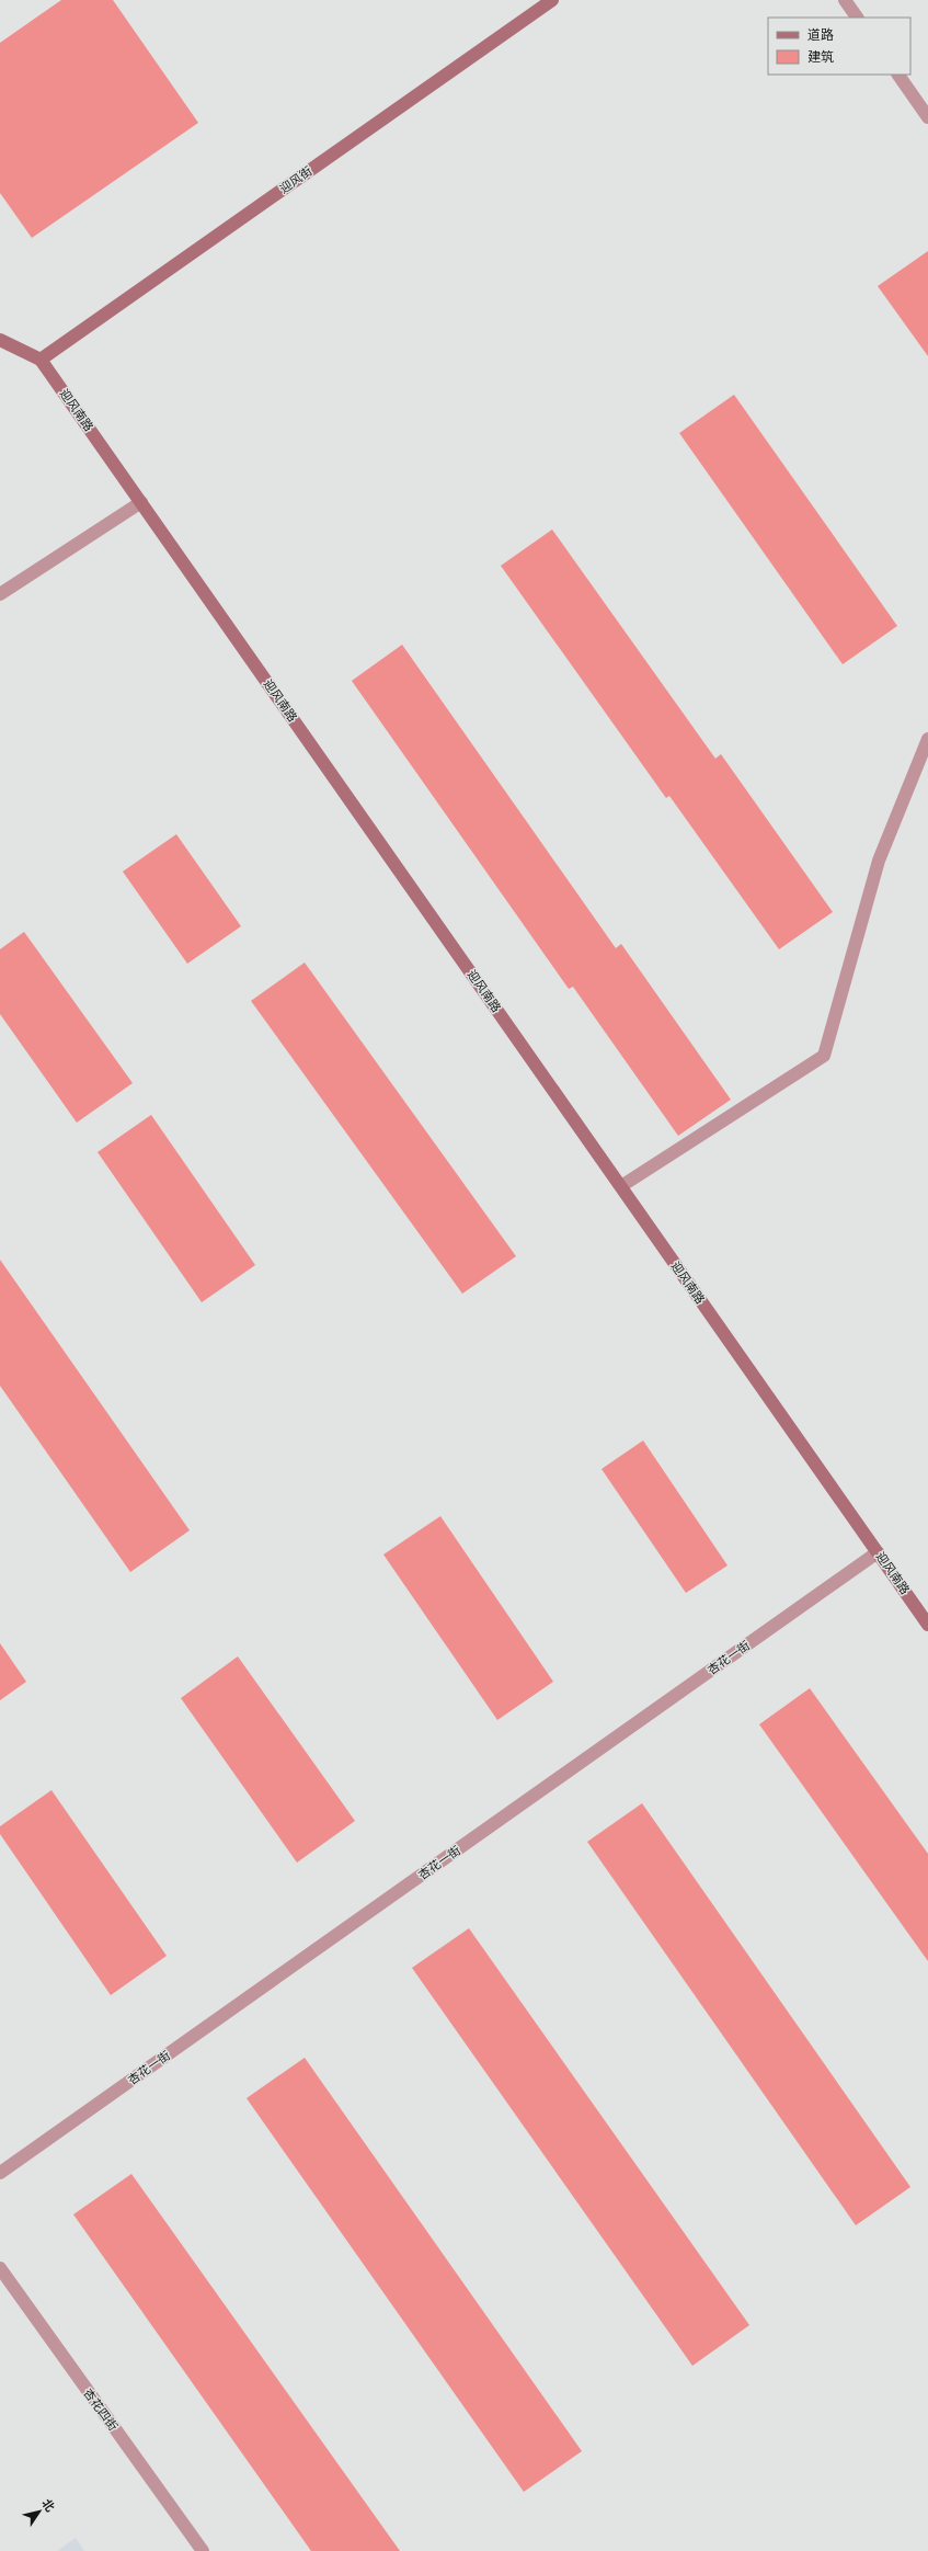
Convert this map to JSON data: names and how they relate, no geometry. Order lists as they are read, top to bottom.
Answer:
{
  "streets": {
    "street": [
      "迎风街",
      "迎风南路",
      "杏花一街",
      "杏花四街"
    ]
  },
  "crossings": [
    ["迎风街", "迎风南路"],
    ["迎风南路", "杏花一街"]
  ],
  "legend": ["道路", "建筑"],
  "north": "top right"
}
